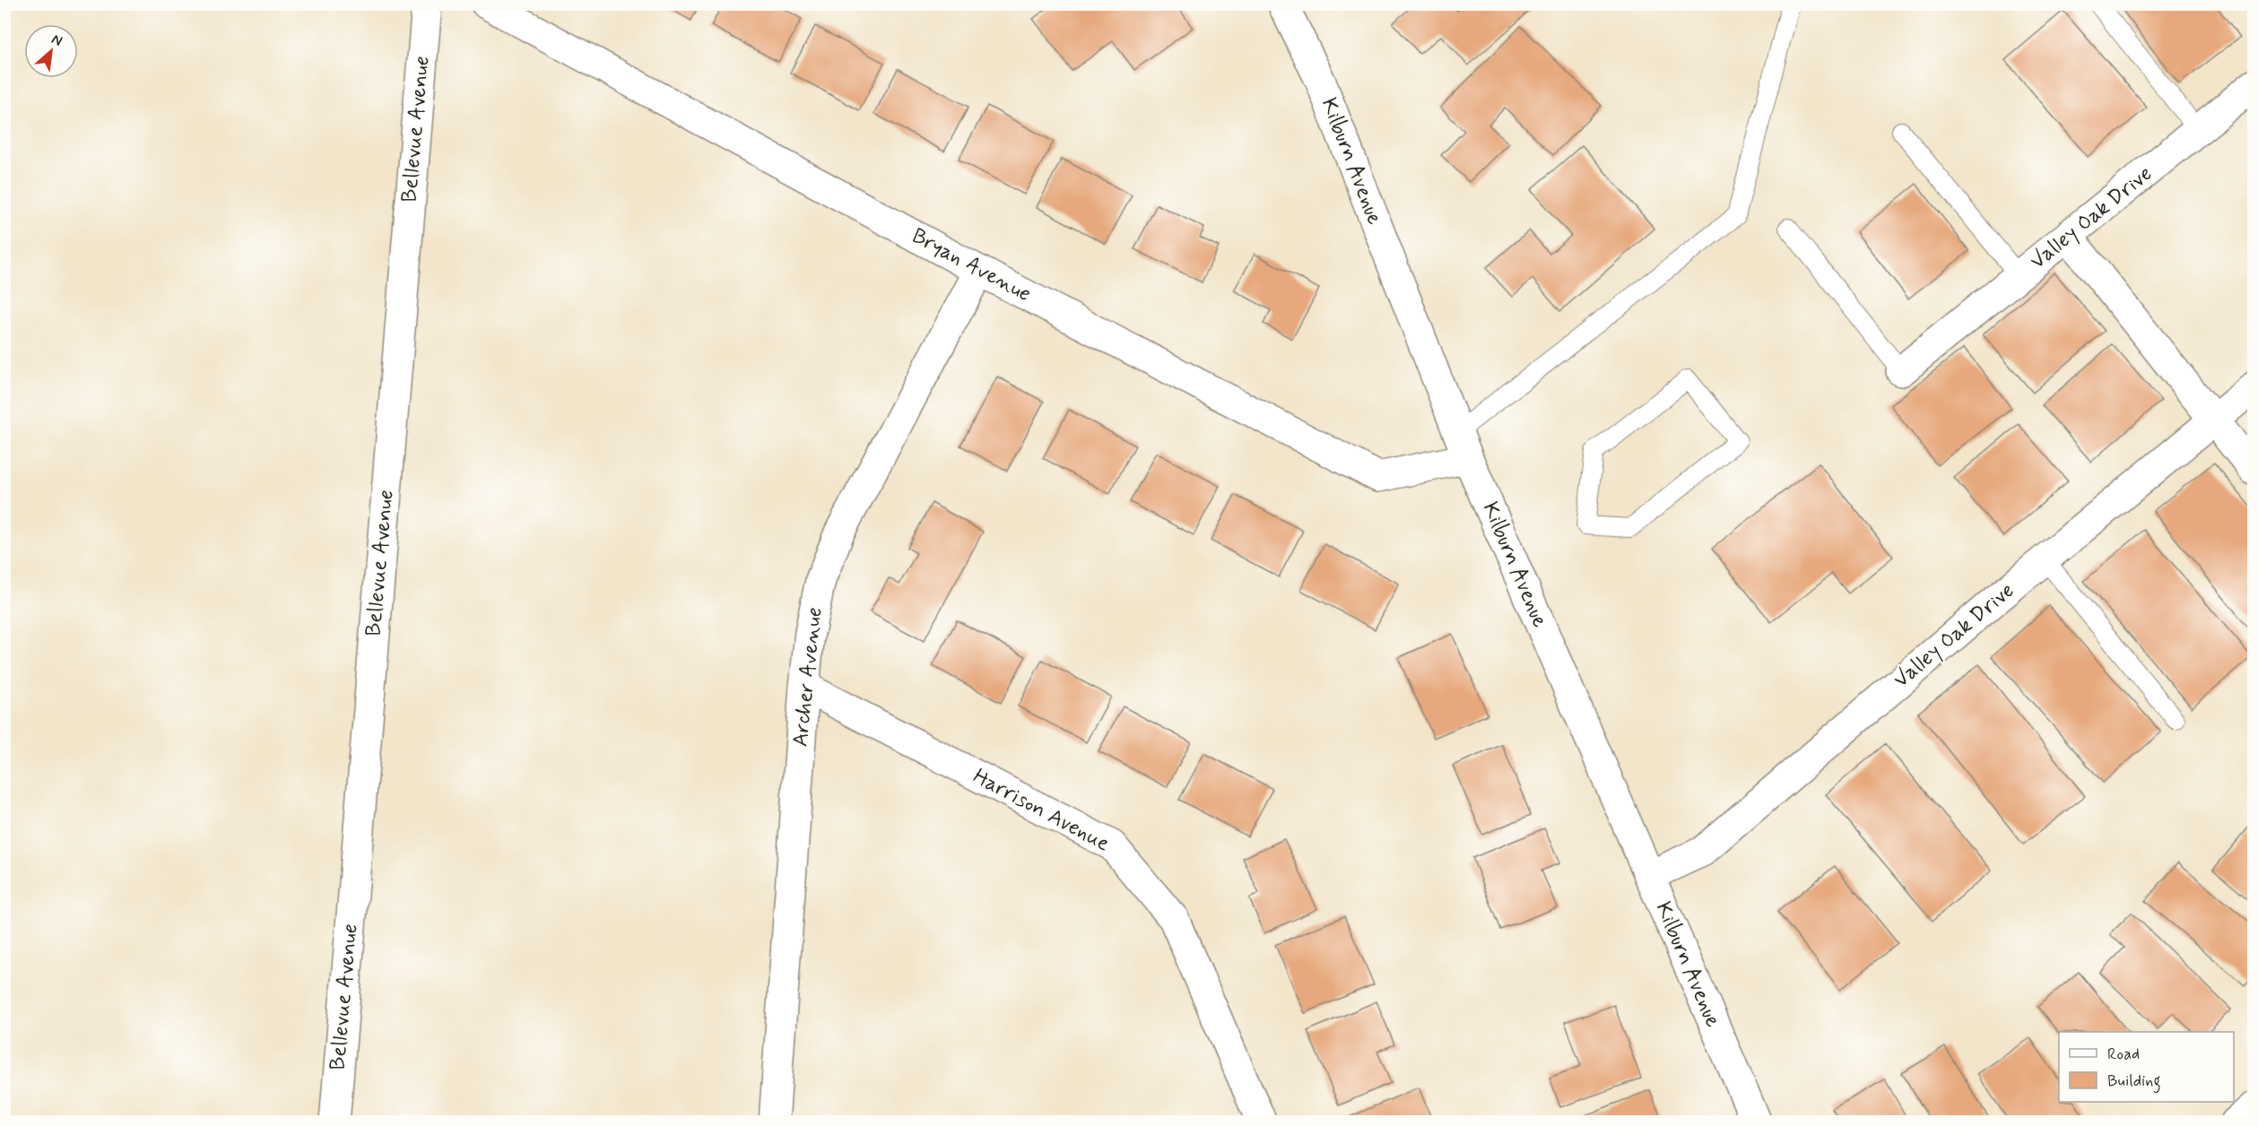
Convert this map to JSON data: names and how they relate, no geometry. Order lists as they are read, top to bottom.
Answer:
{
  "streets": {
    "street": [
      "Bellevue Avenue",
      "Kilburn Avenue",
      "Valley Oak Drive",
      "Bryan Avenue",
      "Archer Avenue",
      "Harrison Avenue"
    ]
  },
  "crossings": [
    ["Kilburn Avenue", "Valley Oak Drive"],
    ["Kilburn Avenue", "Bryan Avenue"],
    ["Bryan Avenue", "Archer Avenue"],
    ["Archer Avenue", "Harrison Avenue"]
  ],
  "legend": ["Road", "Building"],
  "north": "top right"
}
